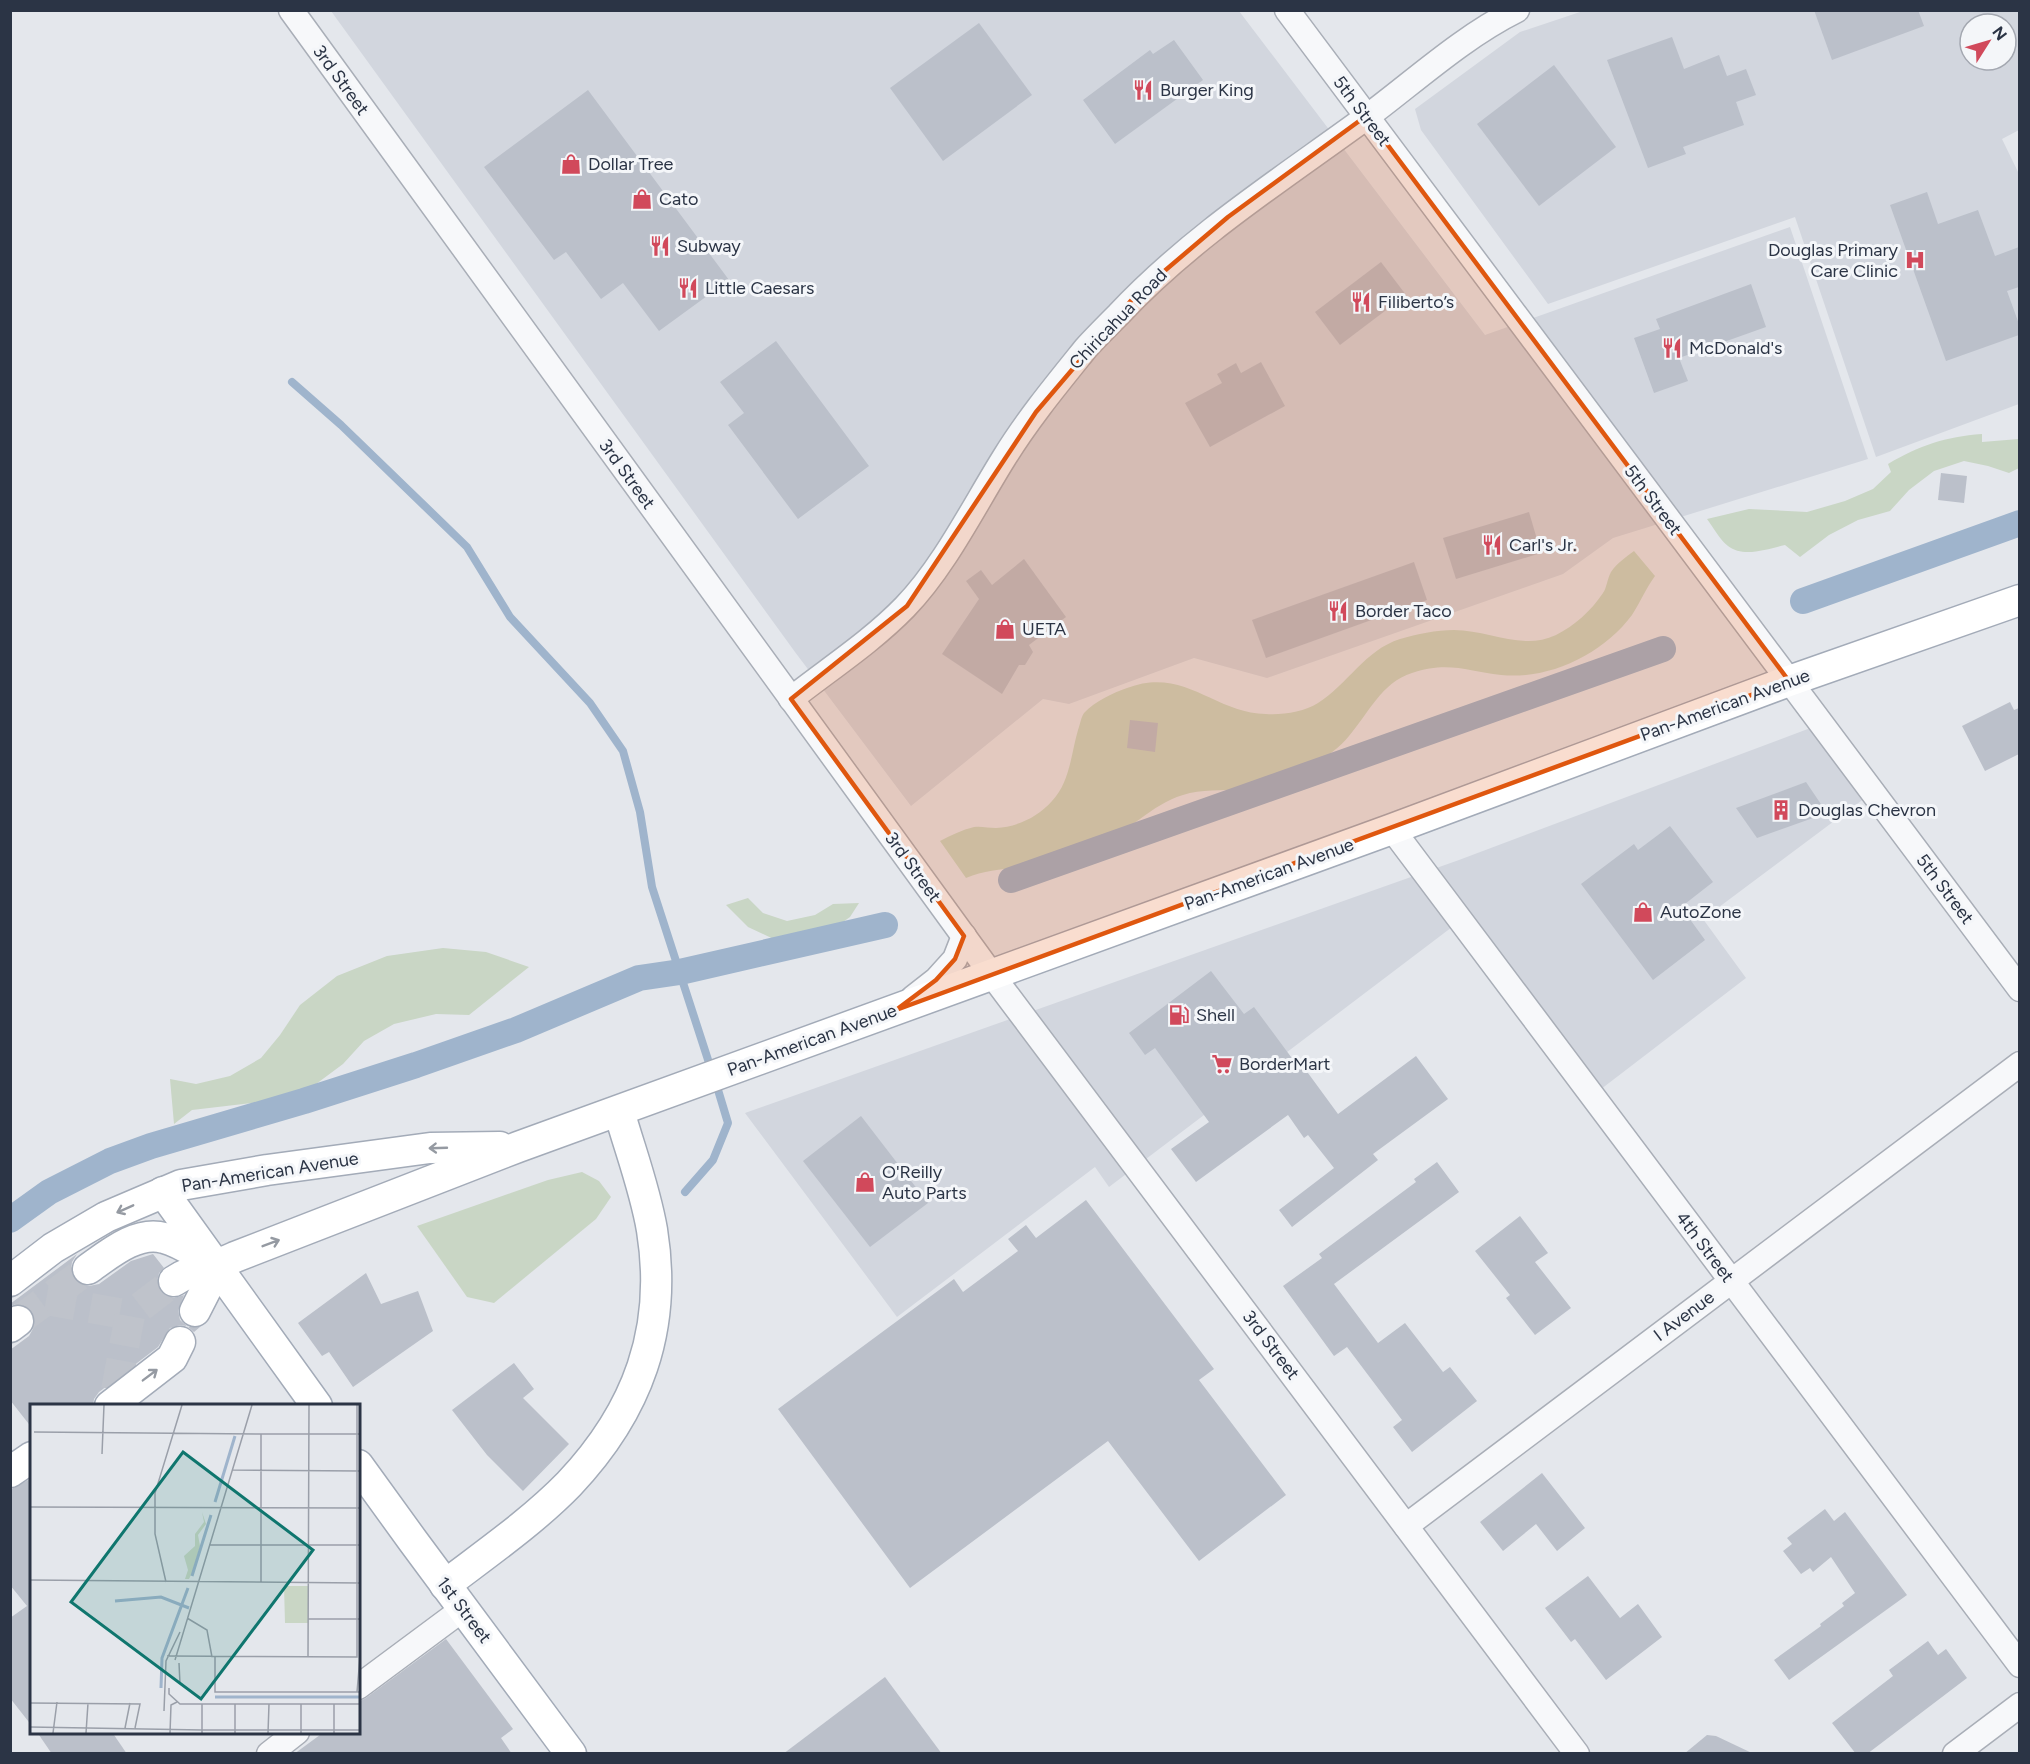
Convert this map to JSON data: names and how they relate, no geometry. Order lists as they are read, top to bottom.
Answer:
{
  "streets": {
    "main road": ["Pan-American Avenue", "1st Street"],
    "street": [
      "3rd Street",
      "5th Street",
      "Chiricahua Road",
      "4th Street",
      "I Avenue"
    ]
  },
  "crossings": [
    ["3rd Street", "Chiricahua Road"],
    ["3rd Street", "Pan-American Avenue"],
    ["3rd Street", "I Avenue"],
    ["5th Street", "Chiricahua Road"],
    ["5th Street", "Pan-American Avenue"],
    ["Pan-American Avenue", "4th Street"],
    ["4th Street", "I Avenue"]
  ],
  "places": {
    "restaurant": [
      "Burger King",
      "Subway",
      "Little Caesars",
      "Filiberto’s",
      "McDonald's",
      "Carl's Jr.",
      "Border Taco"
    ],
    "shop": [
      "Dollar Tree",
      "Cato",
      "UETA",
      "AutoZone",
      "O'Reilly Auto Parts"
    ],
    "hospital": ["Douglas Primary Care Clinic"],
    "building": ["Douglas Chevron"],
    "fuel station": ["Shell"],
    "supermarket": ["BorderMart"]
  },
  "north": "top right"
}
